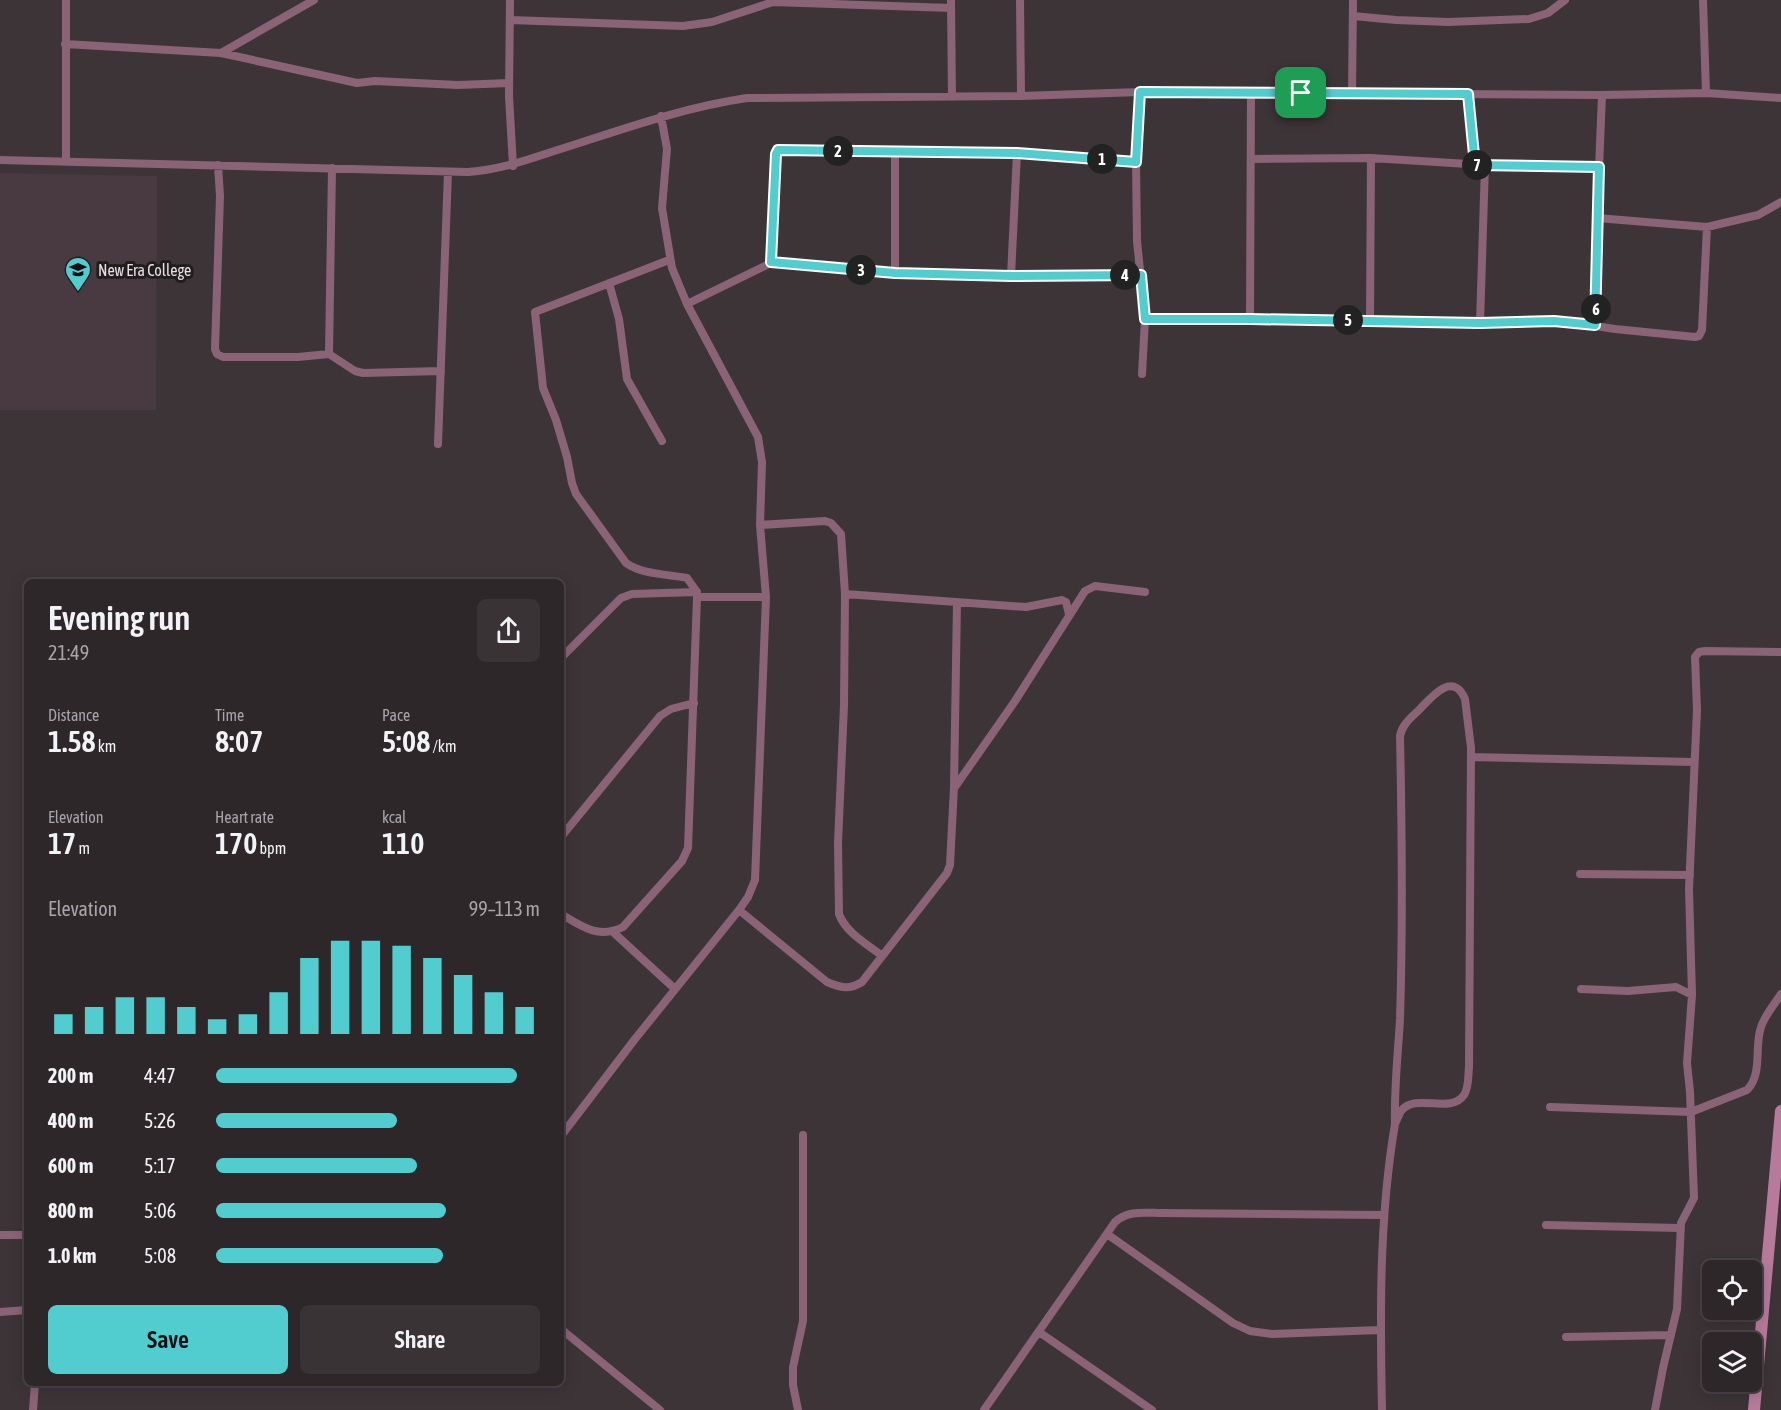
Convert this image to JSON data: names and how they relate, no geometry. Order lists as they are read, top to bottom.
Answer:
{
  "places": {
    "school or university": ["New Era College"]
  },
  "page": {
    "pins": [
      "2",
      "1",
      "7",
      "3",
      "4",
      "6",
      "5"
    ],
    "heading": ["Evening run", "21:49"],
    "stats": [
      ["Distance", "1.58 km"],
      ["Time", "8:07"],
      ["Pace", "5:08 /km"],
      ["Elevation", "17 m"],
      ["Heart rate", "170 bpm"],
      ["kcal", "110"]
    ],
    "chart": ["Elevation", "99–113 m"],
    "list": [
      {
        "name": "200 m",
        "note": "4:47"
      },
      {
        "name": "400 m",
        "note": "5:26"
      },
      {
        "name": "600 m",
        "note": "5:17"
      },
      {
        "name": "800 m",
        "note": "5:06"
      },
      {
        "name": "1.0 km",
        "note": "5:08"
      }
    ],
    "buttons": ["Save", "Share"]
  }
}
